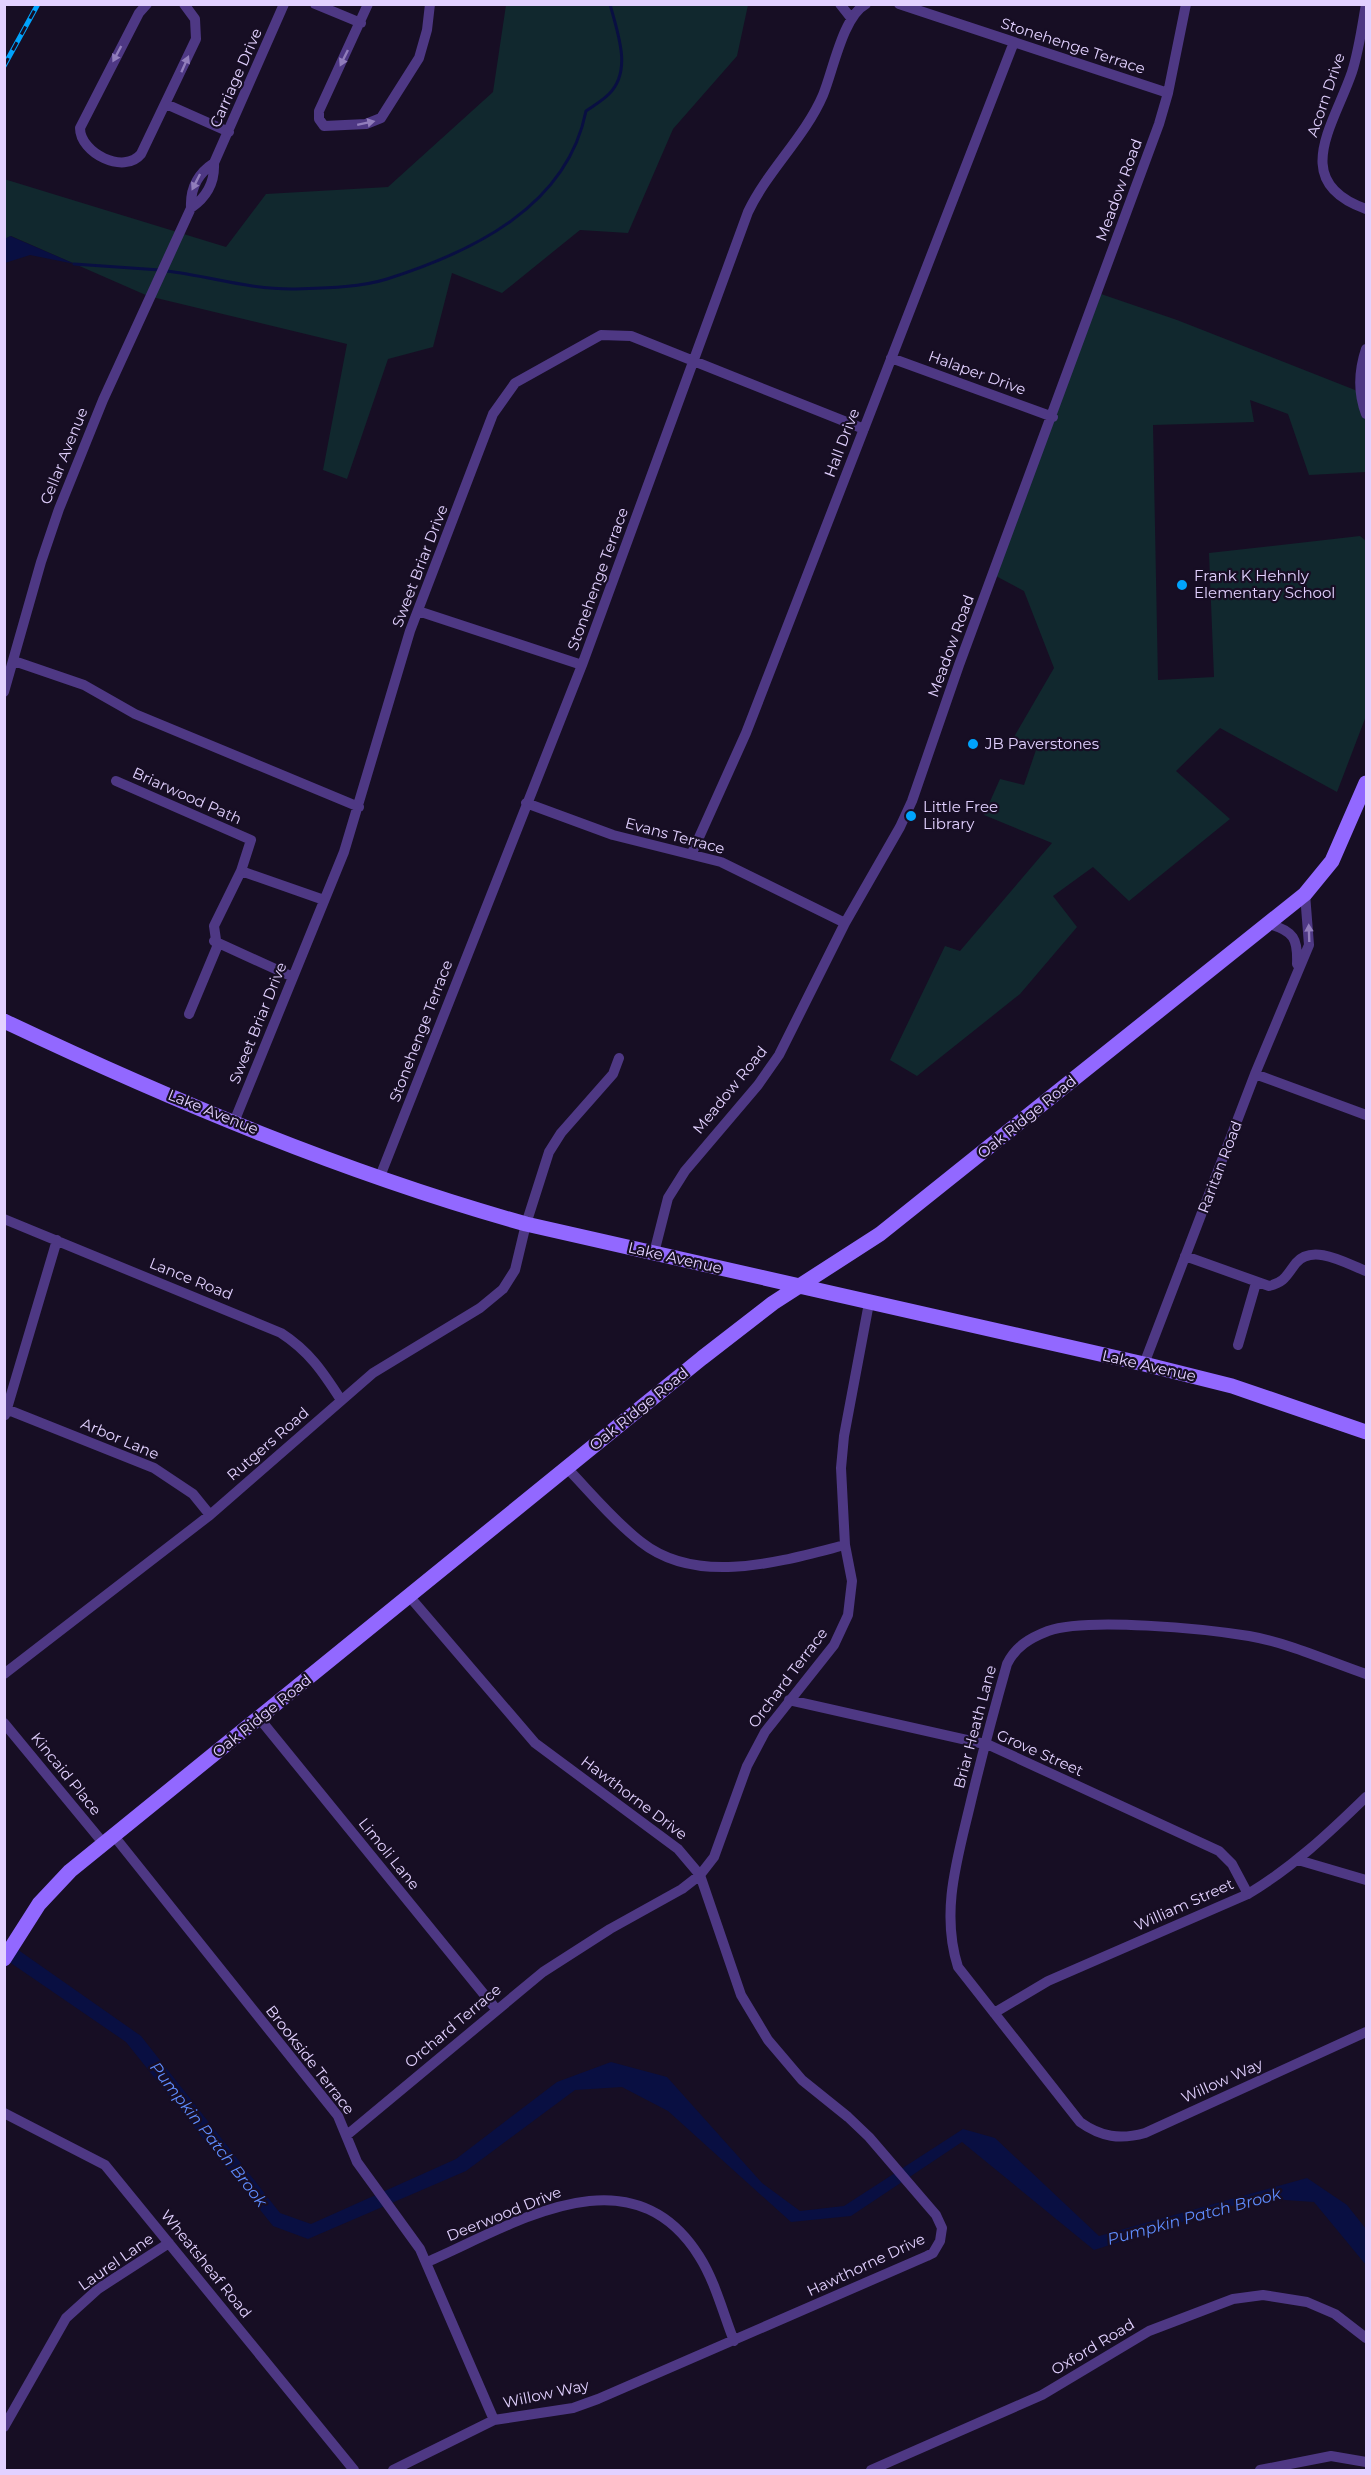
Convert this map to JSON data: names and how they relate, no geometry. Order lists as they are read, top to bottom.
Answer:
{
  "streets": {
    "street": [
      "Stonehenge Terrace",
      "Carriage Drive",
      "Acorn Drive",
      "Meadow Road",
      "Halaper Drive",
      "Hall Drive",
      "Cellar Avenue",
      "Sweet Briar Drive",
      "Briarwood Path",
      "Evans Terrace",
      "Lake Avenue",
      "Oak Ridge Road",
      "Raritan Road",
      "Lance Road",
      "Arbor Lane",
      "Rutgers Road",
      "Orchard Terrace",
      "Briar Heath Lane",
      "Grove Street",
      "Kincaid Place",
      "Hawthorne Drive",
      "Limoli Lane",
      "William Street",
      "Brookside Terrace",
      "Willow Way",
      "Deerwood Drive",
      "Laurel Lane",
      "Wheatsheaf Road",
      "Oxford Road"
    ]
  },
  "crossings": [
    ["Stonehenge Terrace", "Meadow Road"],
    ["Stonehenge Terrace", "Hall Drive"],
    ["Stonehenge Terrace", "Sweet Briar Drive"],
    ["Stonehenge Terrace", "Evans Terrace"],
    ["Stonehenge Terrace", "Lake Avenue"],
    ["Carriage Drive", "Cellar Avenue"],
    ["Meadow Road", "Halaper Drive"],
    ["Meadow Road", "Evans Terrace"],
    ["Meadow Road", "Lake Avenue"],
    ["Halaper Drive", "Hall Drive"],
    ["Hall Drive", "Sweet Briar Drive"],
    ["Hall Drive", "Evans Terrace"],
    ["Sweet Briar Drive", "Lake Avenue"],
    ["Lake Avenue", "Oak Ridge Road"],
    ["Lake Avenue", "Raritan Road"],
    ["Lake Avenue", "Rutgers Road"],
    ["Lake Avenue", "Orchard Terrace"],
    ["Oak Ridge Road", "Raritan Road"],
    ["Oak Ridge Road", "Kincaid Place"],
    ["Oak Ridge Road", "Hawthorne Drive"],
    ["Oak Ridge Road", "Limoli Lane"],
    ["Oak Ridge Road", "Brookside Terrace"],
    ["Lance Road", "Rutgers Road"],
    ["Arbor Lane", "Rutgers Road"],
    ["Orchard Terrace", "Grove Street"],
    ["Orchard Terrace", "Hawthorne Drive"],
    ["Orchard Terrace", "Limoli Lane"],
    ["Orchard Terrace", "Brookside Terrace"],
    ["Briar Heath Lane", "Grove Street"],
    ["Briar Heath Lane", "William Street"],
    ["Briar Heath Lane", "Willow Way"],
    ["Grove Street", "William Street"],
    ["Kincaid Place", "Brookside Terrace"],
    ["Hawthorne Drive", "Willow Way"],
    ["Brookside Terrace", "Willow Way"],
    ["Brookside Terrace", "Deerwood Drive"],
    ["Willow Way", "Deerwood Drive"],
    ["Laurel Lane", "Wheatsheaf Road"]
  ],
  "water": ["Pumpkin Patch Brook"],
  "places": ["Frank K Hehnly Elementary School", "JB Paverstones", "Little Free Library"]
}
